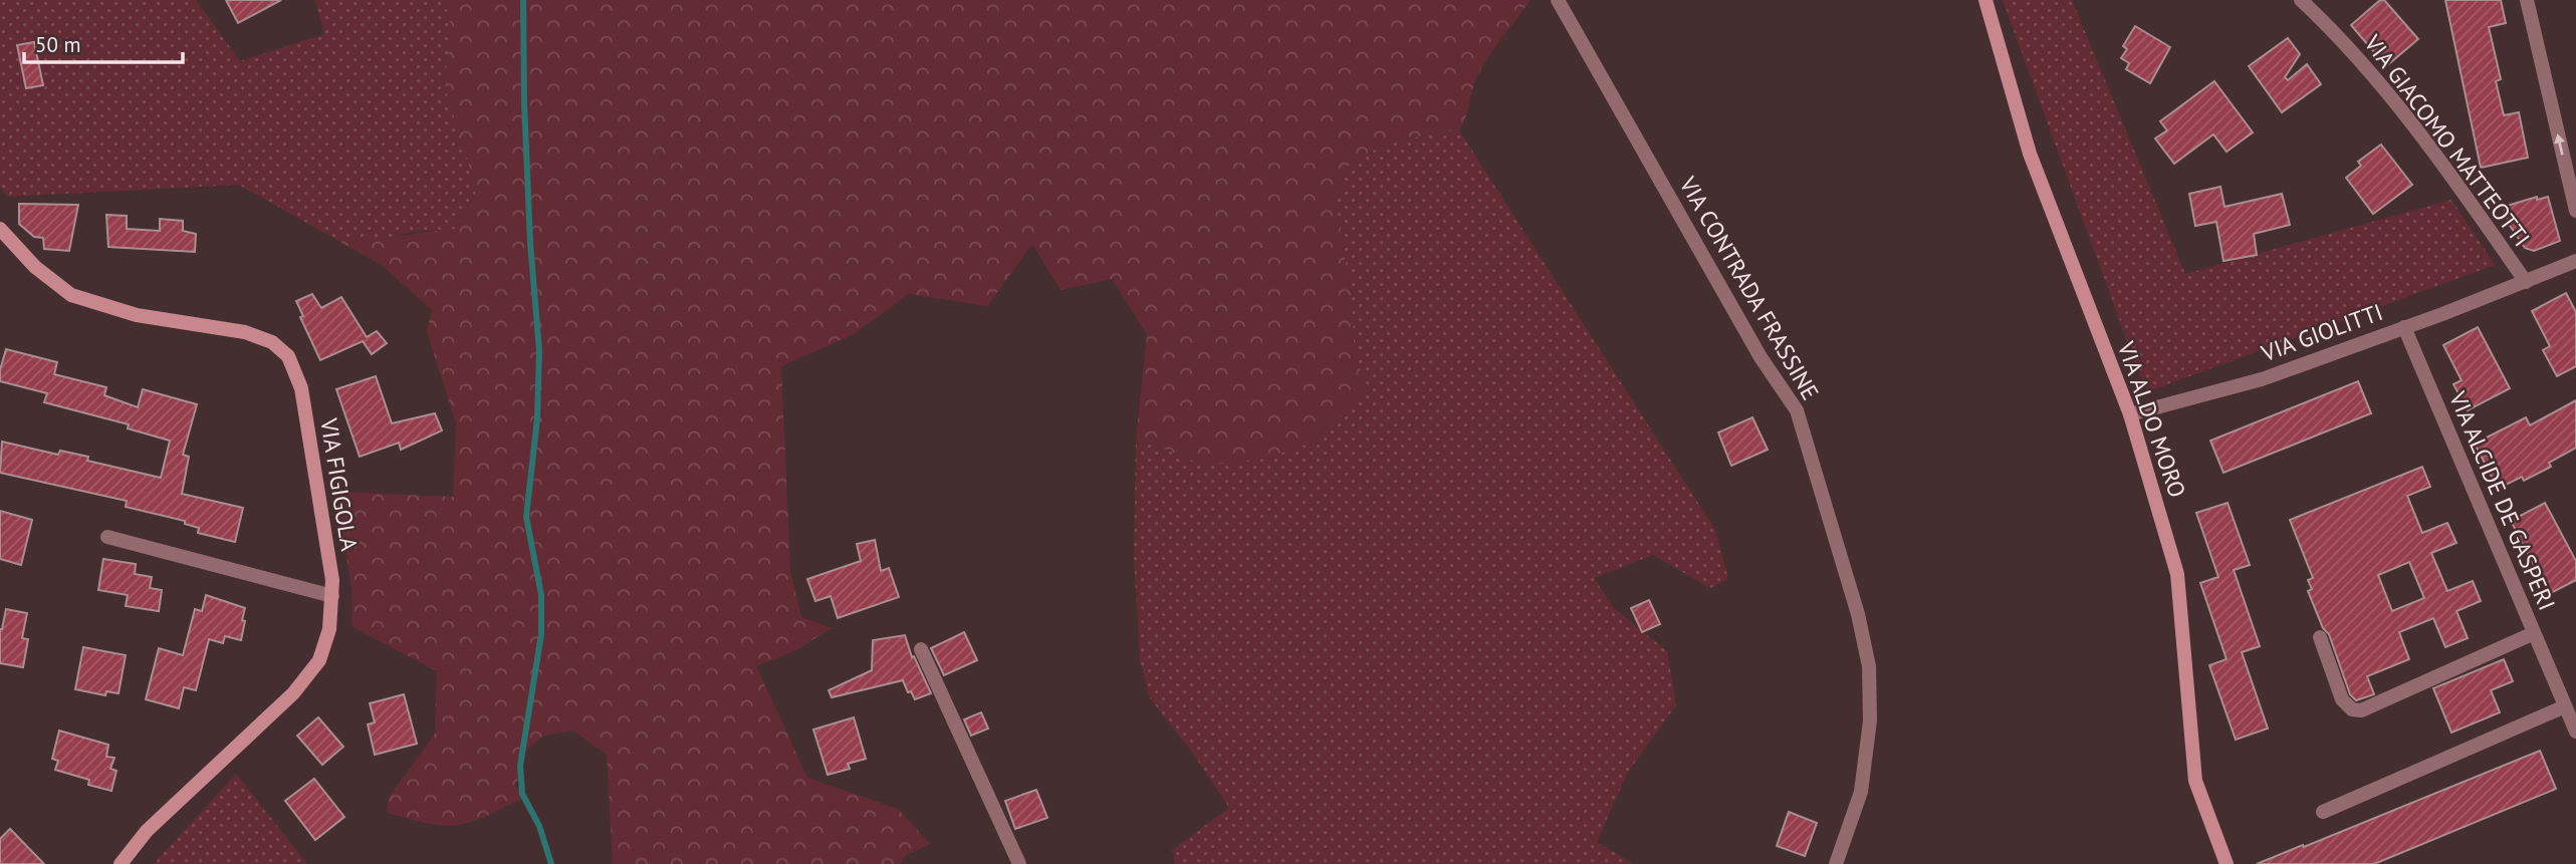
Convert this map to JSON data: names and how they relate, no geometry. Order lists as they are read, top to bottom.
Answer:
{
  "streets": {
    "street": [
      "VIA GIACOMO MATTEOTTI",
      "VIA CONTRADA FRASSINE",
      "VIA GIOLITTI",
      "VIA ALDO MORO",
      "VIA FIGIGOLA",
      "VIA ALCIDE DE GASPERI"
    ]
  },
  "crossings": [
    ["VIA GIACOMO MATTEOTTI", "VIA GIOLITTI"],
    ["VIA GIOLITTI", "VIA ALDO MORO"],
    ["VIA GIOLITTI", "VIA ALCIDE DE GASPERI"]
  ],
  "scale_bar": "50 m"
}
